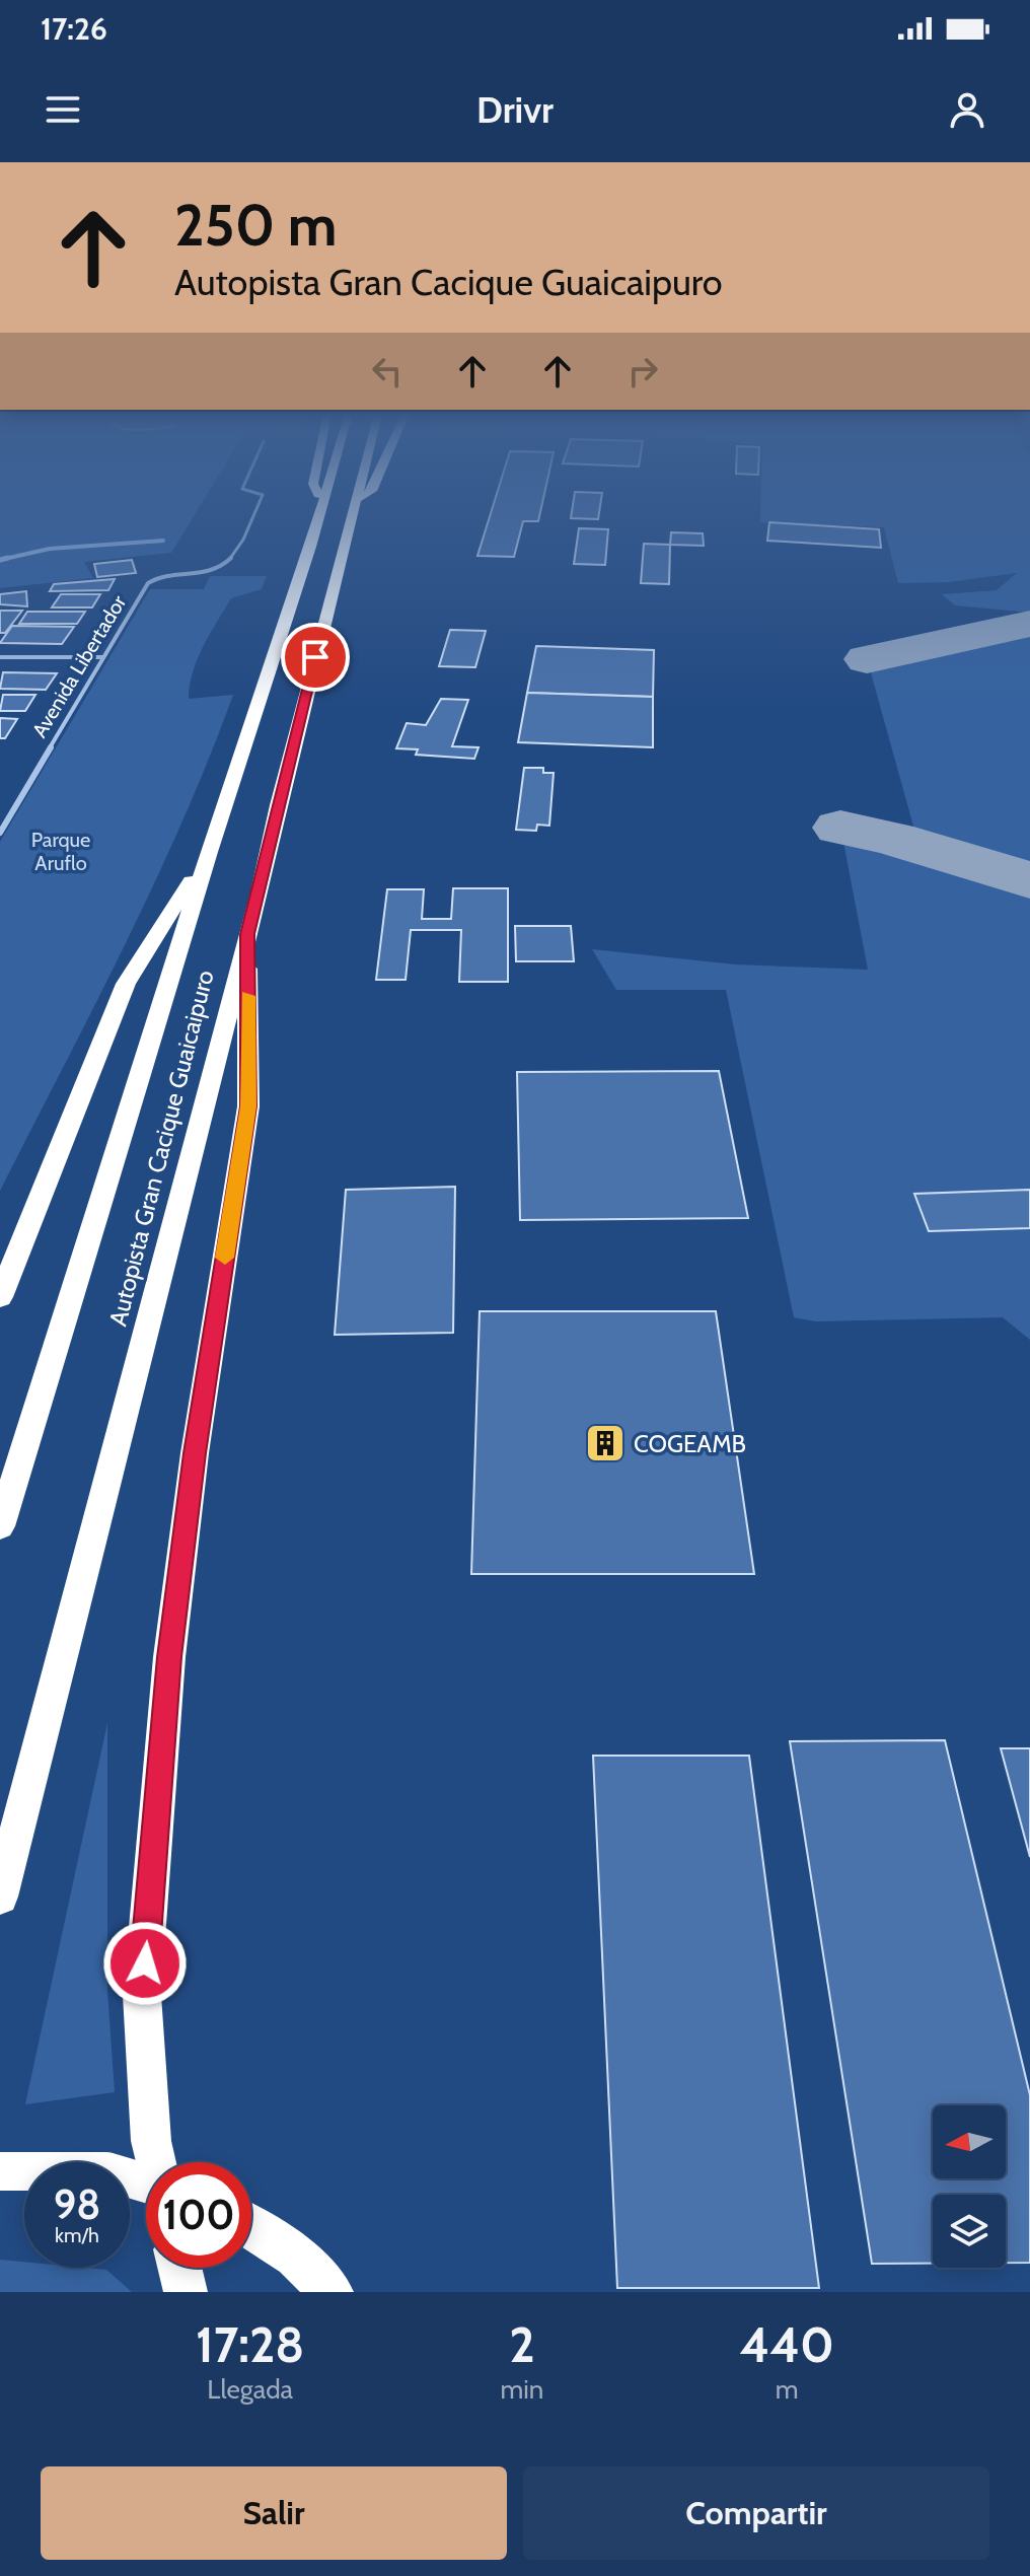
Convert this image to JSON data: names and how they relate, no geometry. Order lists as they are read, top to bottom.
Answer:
{
  "streets": {
    "highway": ["Autopista Gran Cacique Guaicaipuro"],
    "street": ["Avenida Libertador"]
  },
  "parks": ["Parque Aruflo"],
  "places": {
    "building": ["COGEAMB"]
  },
  "north": "left",
  "page": {
    "status": "17:26",
    "header": "Drivr",
    "turn": ["250 m", "Autopista Gran Cacique Guaicaipuro"],
    "speed": "98 km/h",
    "limit": "100",
    "eta": [
      "17:28",
      "Llegada",
      "2",
      "min",
      "440",
      "m"
    ],
    "buttons": ["Salir", "Compartir"]
  }
}
